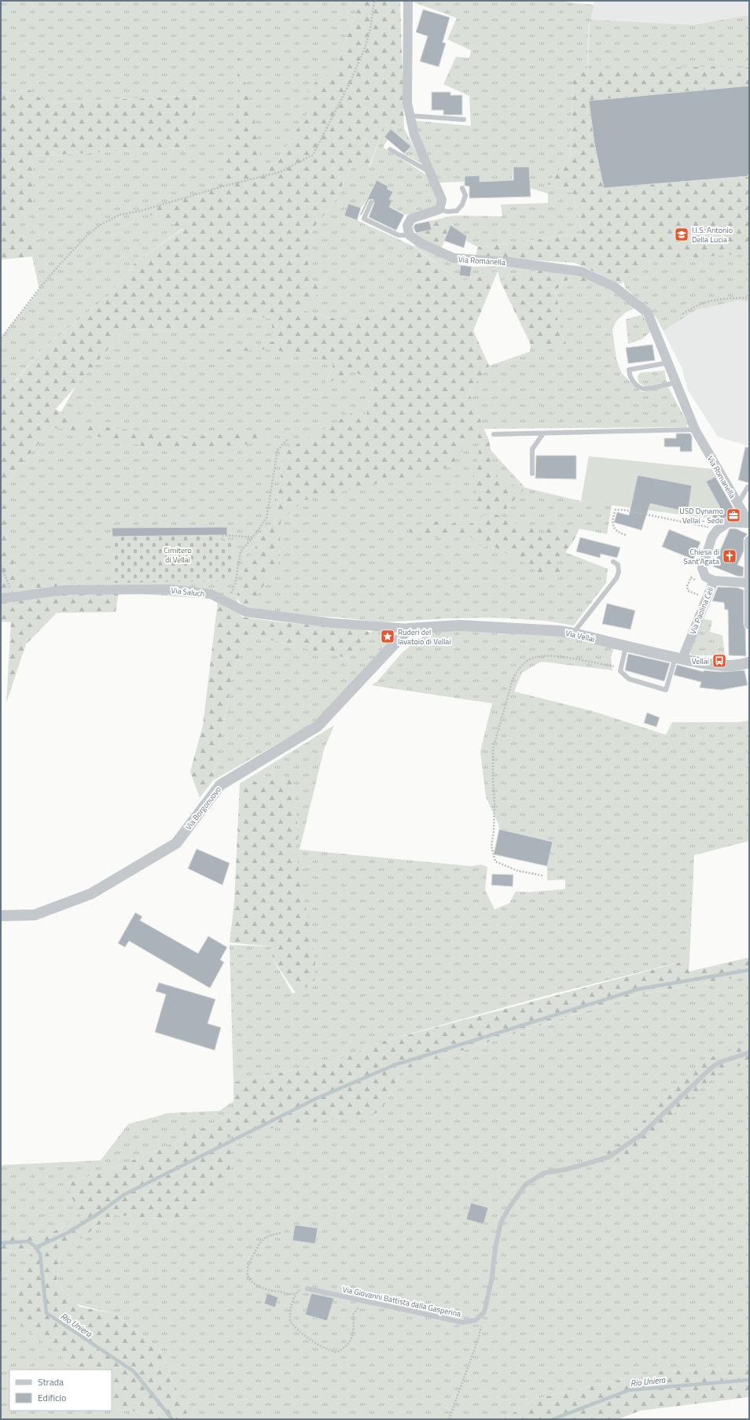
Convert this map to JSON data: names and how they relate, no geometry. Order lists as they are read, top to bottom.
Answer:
{
  "streets": {
    "street": [
      "Via Romanella",
      "Via Saluch",
      "Via Paolina Celi",
      "Via Vellai",
      "Via Borgonuovo"
    ],
    "lane": ["Via Giovanni Battista dalla Gasperina"]
  },
  "crossings": [
    ["Via Saluch", "Via Vellai"],
    ["Via Saluch", "Via Borgonuovo"],
    ["Via Paolina Celi", "Via Vellai"],
    ["Via Vellai", "Via Borgonuovo"]
  ],
  "water": ["Rio Uniera"],
  "parks": ["Cimitero di Vellai"],
  "places": {
    "school or university": ["I.I.S. Antonio Della Lucia"],
    "office": ["USD Dynamo Vellai - Sede"],
    "church": ["Chiesa di Sant'Agata"],
    "place": ["Ruderi del lavatoio di Vellai"],
    "bus stop": ["Vellai"]
  },
  "legend": ["Strada", "Edificio"]
}
